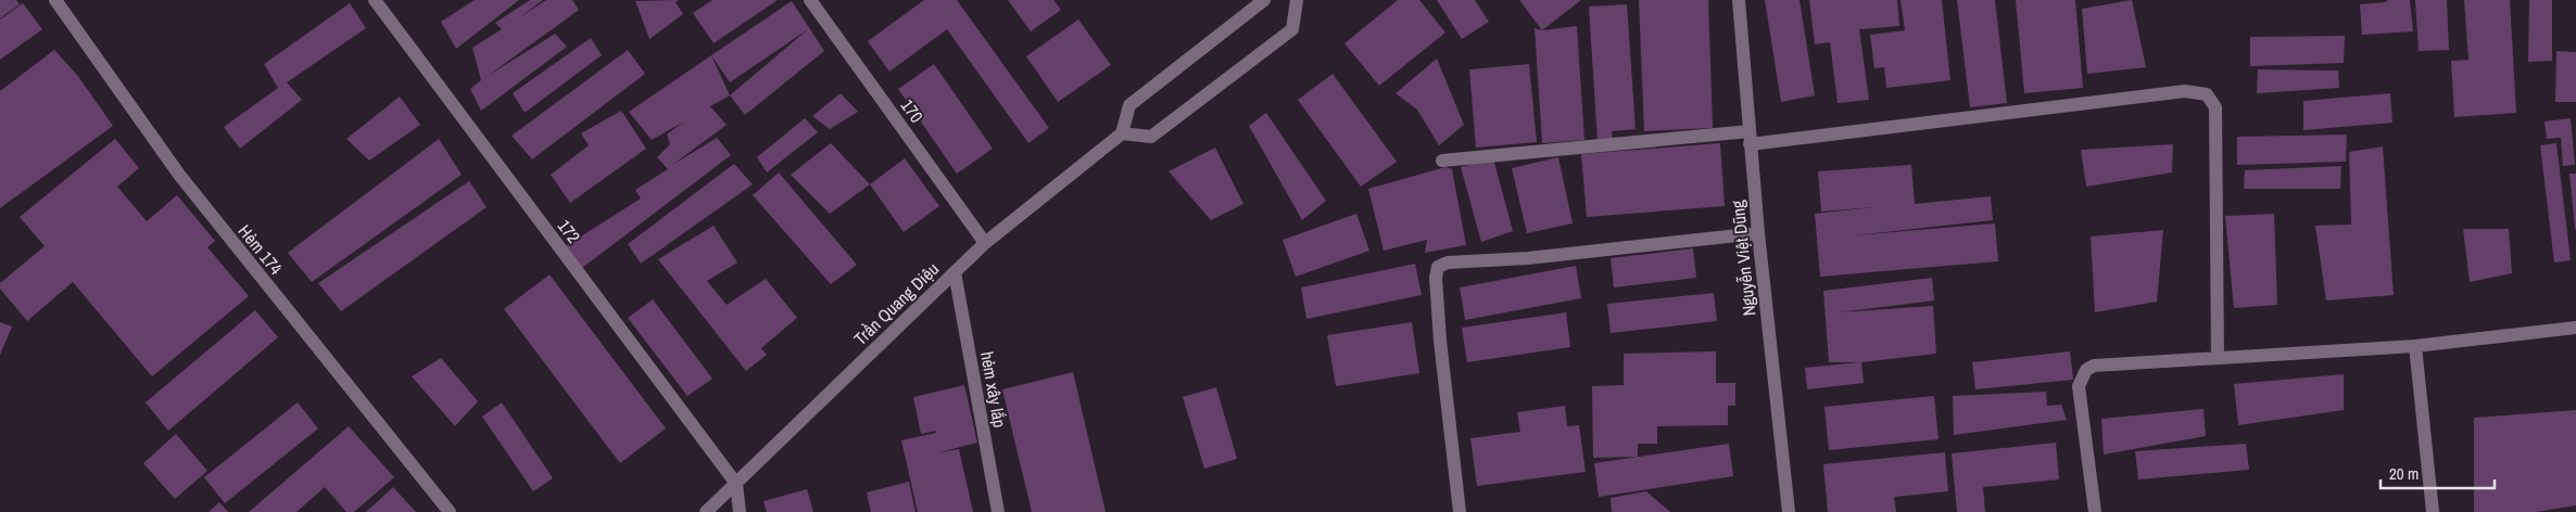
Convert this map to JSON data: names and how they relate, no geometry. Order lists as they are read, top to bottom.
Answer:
{
  "streets": {
    "street": [
      "170",
      "172",
      "Hẻm 174",
      "Nguyễn Việt Dũng",
      "Trần Quang Diệu",
      "hẻm xây lắp"
    ]
  },
  "crossings": [
    ["170", "Trần Quang Diệu"],
    ["172", "Trần Quang Diệu"],
    ["Trần Quang Diệu", "hẻm xây lắp"]
  ],
  "scale_bar": "20 m"
}
